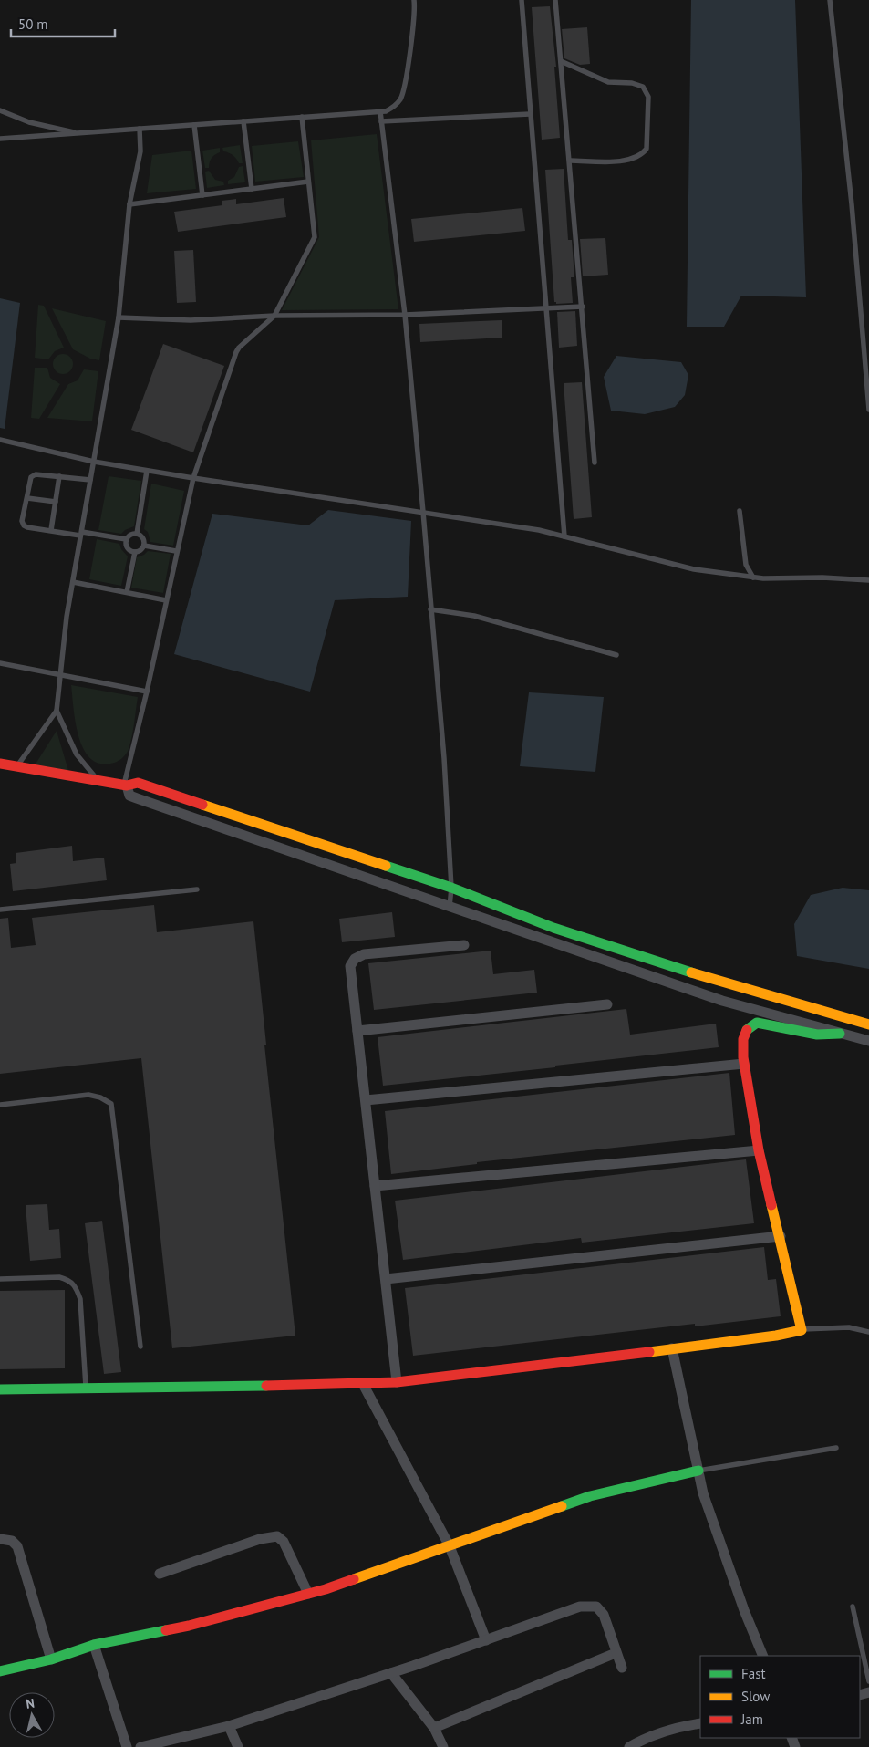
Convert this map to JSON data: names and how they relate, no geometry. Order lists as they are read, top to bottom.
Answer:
{
  "legend": ["Fast", "Slow", "Jam"],
  "scale_bar": "50 m",
  "north": "top"
}
